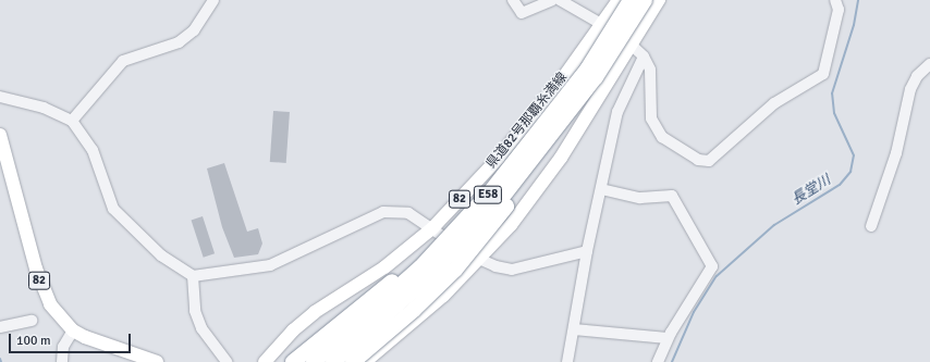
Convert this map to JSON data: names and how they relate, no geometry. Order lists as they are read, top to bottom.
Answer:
{
  "streets": {
    "highway": ["E58"],
    "main road": ["県道82号那覇糸満線", "82"]
  },
  "water": ["長堂川"],
  "scale_bar": "100 m"
}
